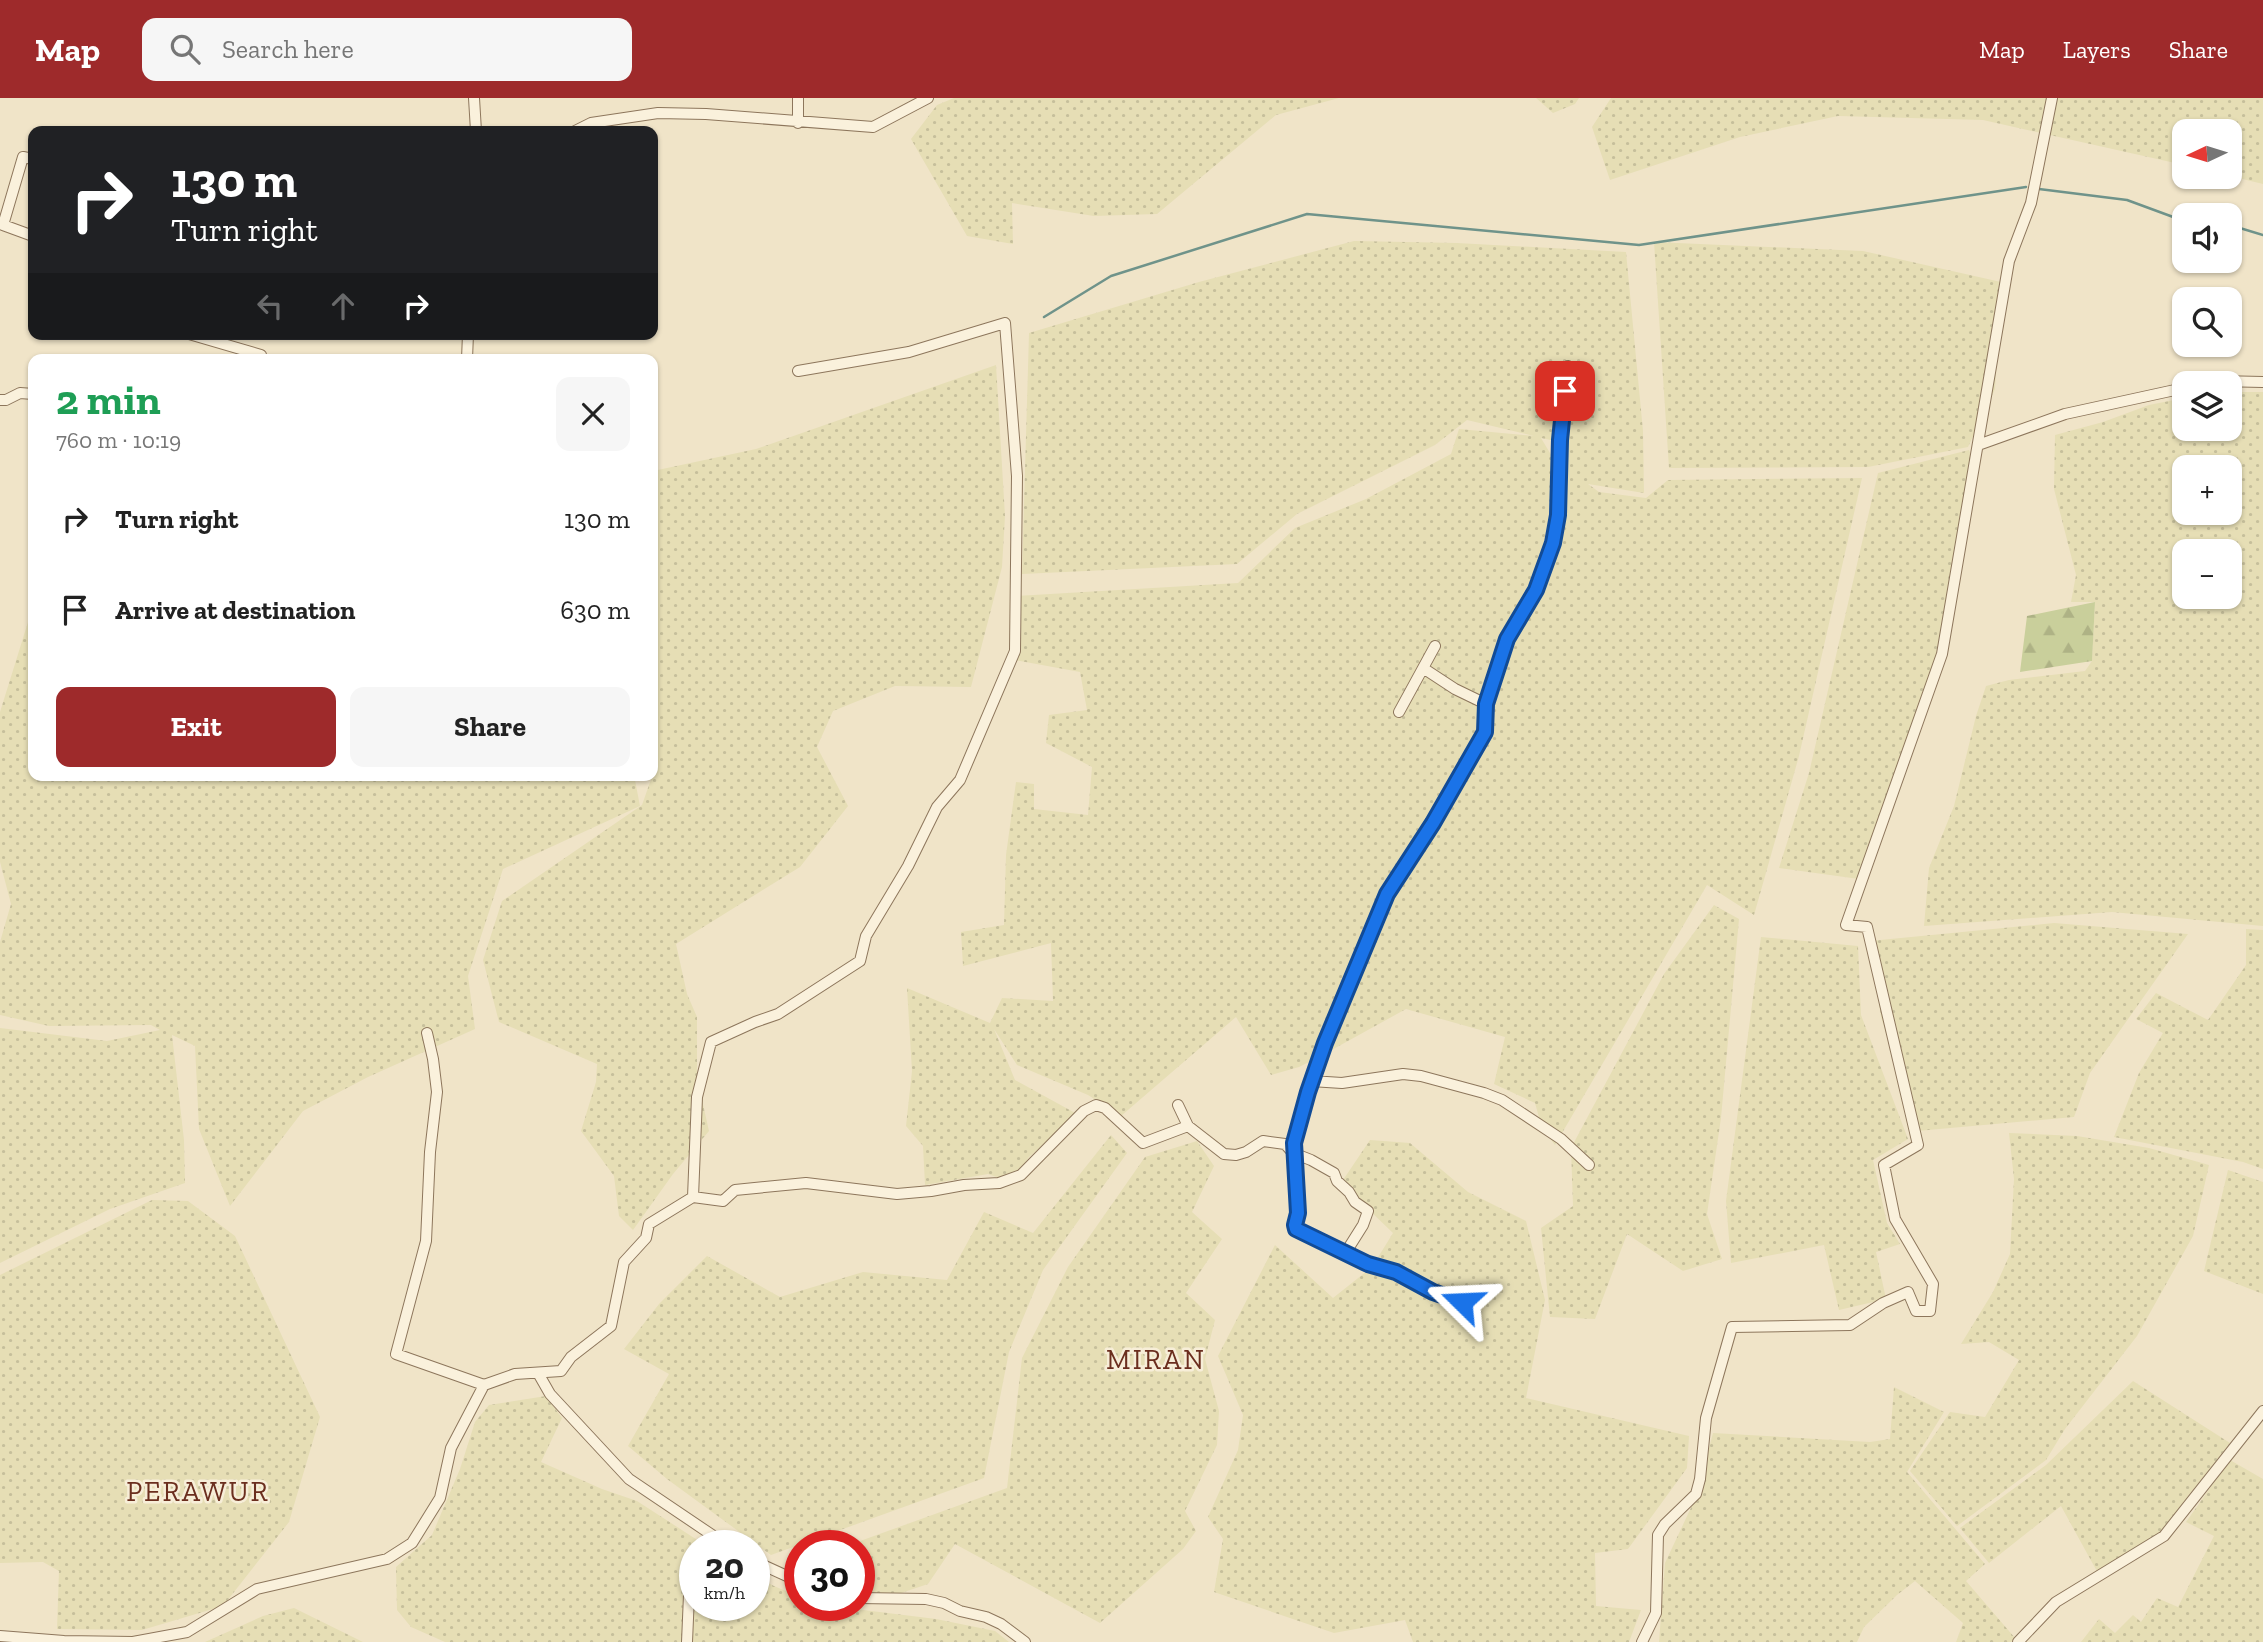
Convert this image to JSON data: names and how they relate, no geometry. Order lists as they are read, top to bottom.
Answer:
{
  "districts": ["MIRAN", "PERAWUR"],
  "north": "left",
  "page": {
    "header": "Map",
    "search": "Search here",
    "nav": ["Map", "Layers", "Share"],
    "map_buttons": ["+", "−"],
    "turn": ["130 m", "Turn right"],
    "heading": ["2 min", "760 m · 10:19"],
    "list": [
      {
        "name": "Turn right",
        "value": "130 m"
      },
      {
        "name": "Arrive at destination",
        "value": "630 m"
      }
    ],
    "buttons": ["Exit", "Share"],
    "speed": "20 km/h",
    "limit": "30"
  }
}
